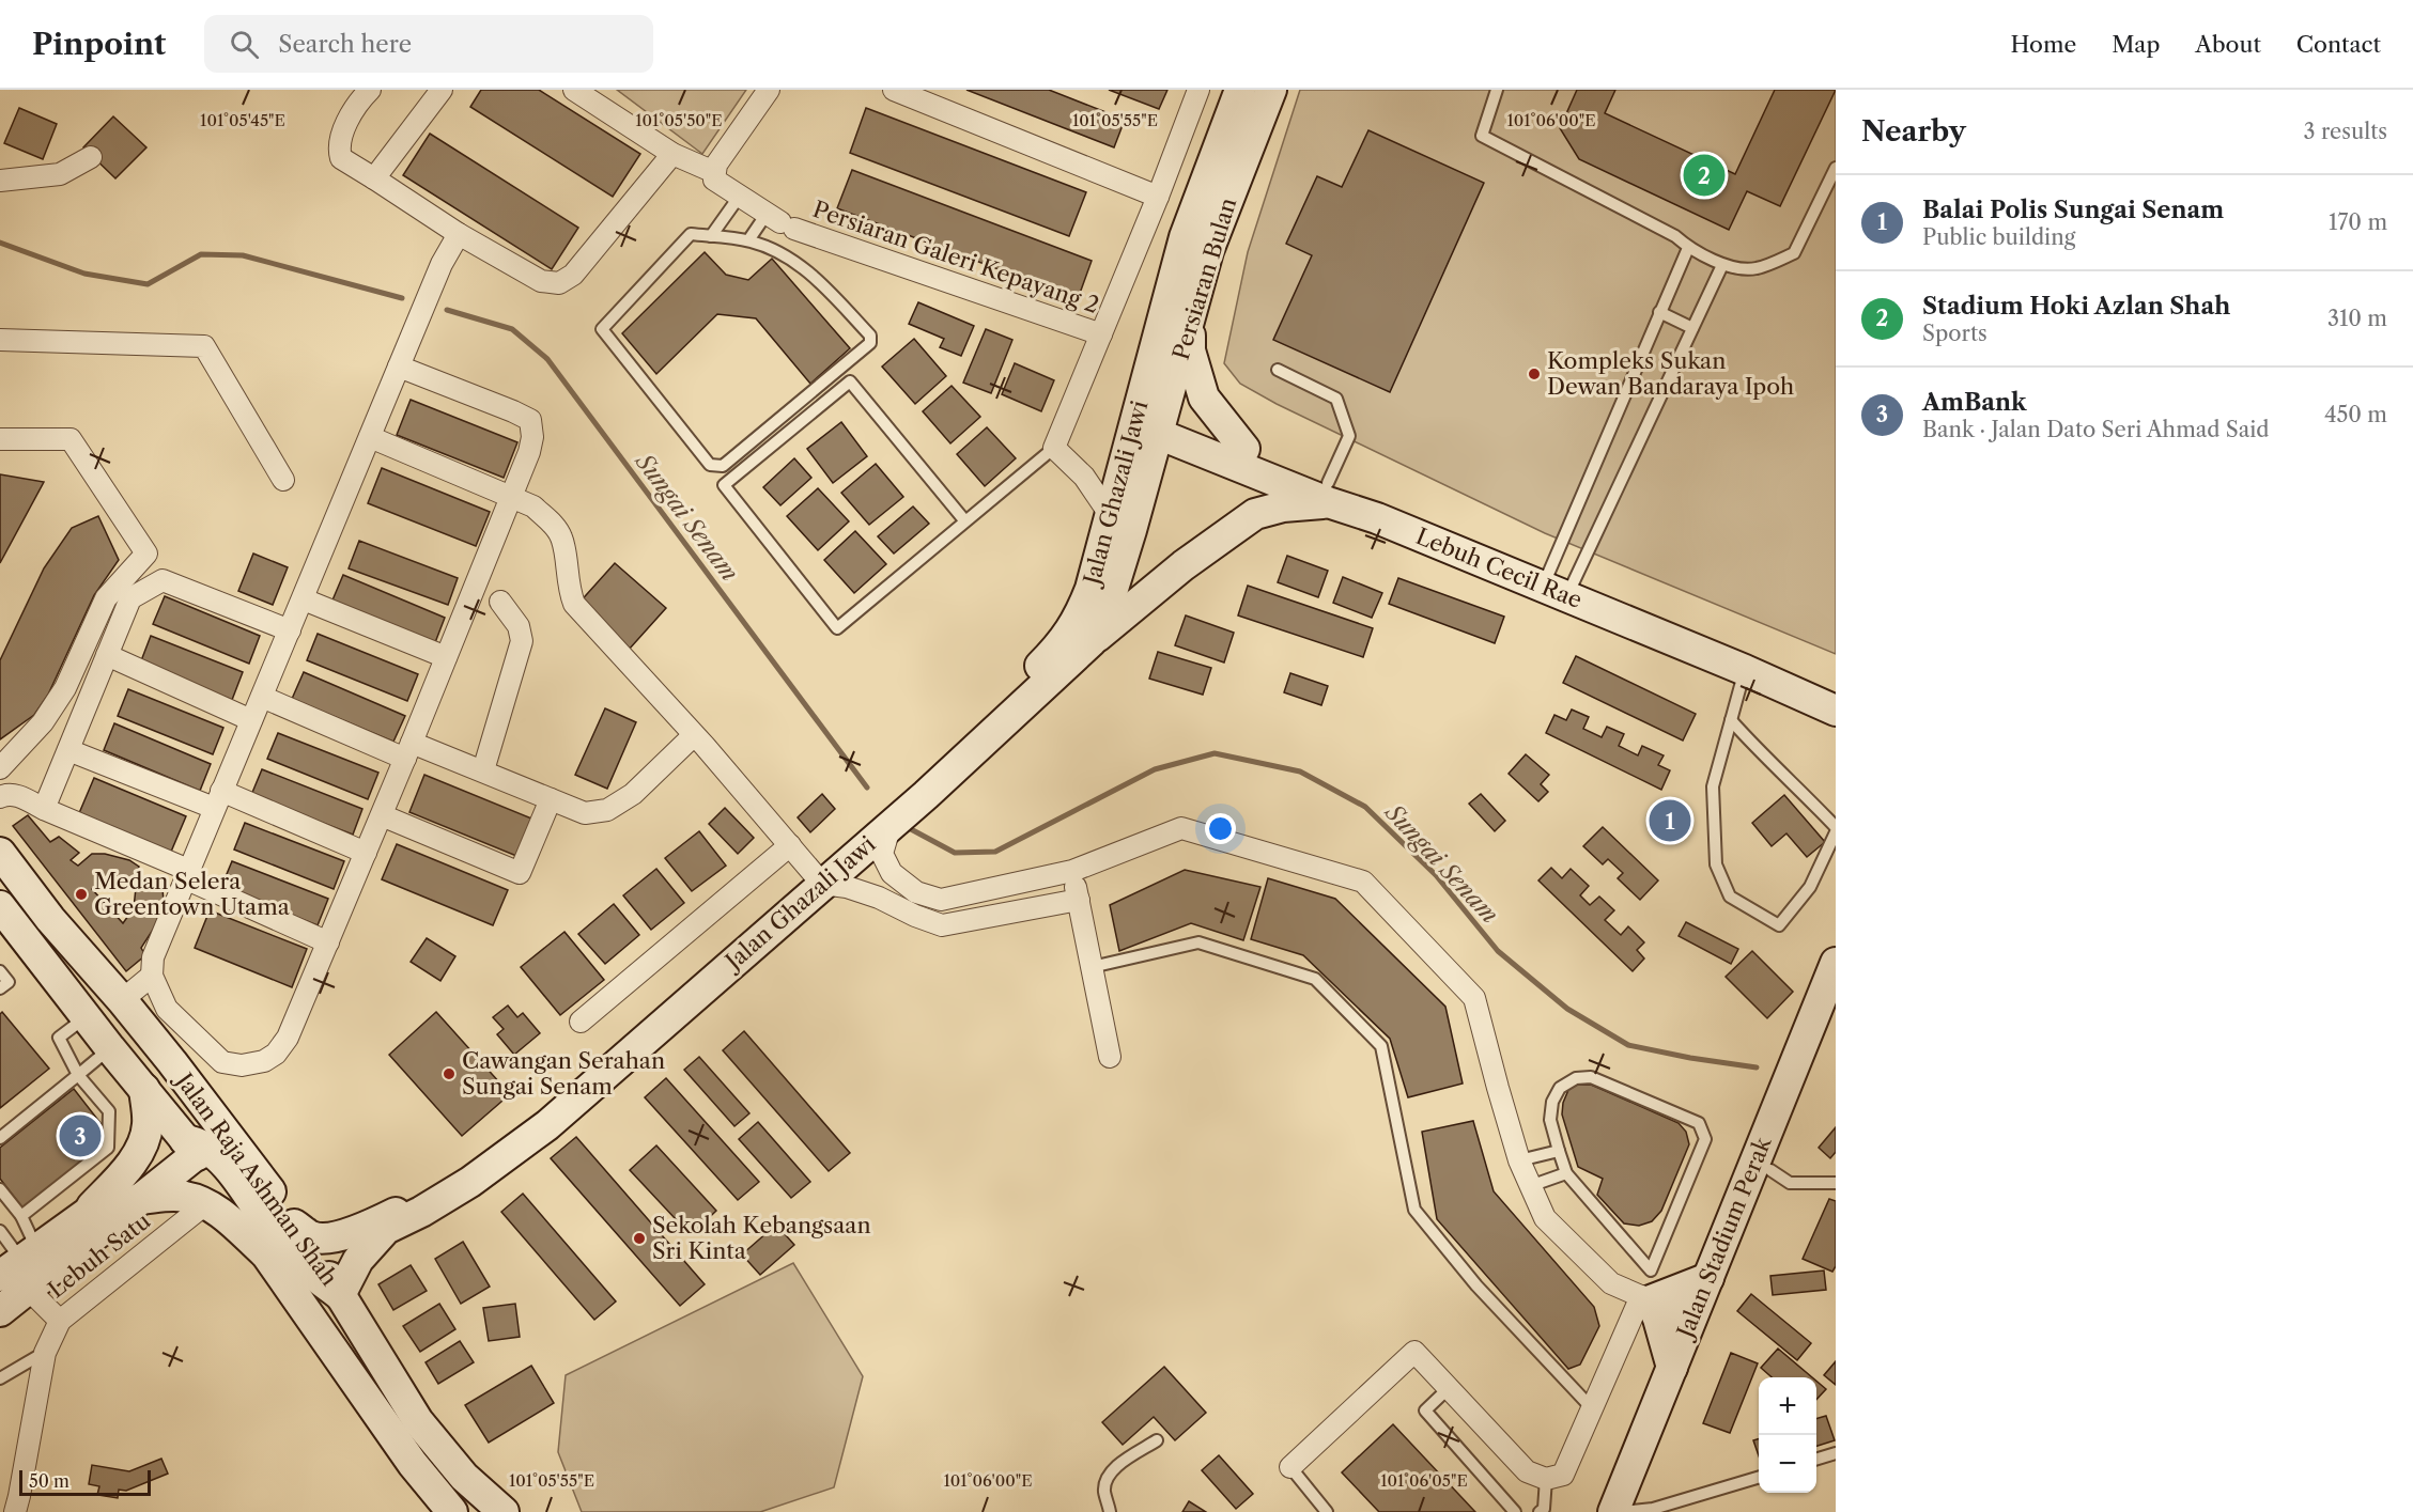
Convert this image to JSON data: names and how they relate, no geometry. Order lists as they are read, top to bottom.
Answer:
{
  "streets": {
    "street": [
      "Persiaran Galeri Kepayang 2",
      "Persiaran Bulan",
      "Jalan Ghazali Jawi",
      "Lebuh Cecil Rae",
      "Jalan Raja Ashman Shah",
      "Jalan Stadium Perak",
      "Lebuh Satu"
    ]
  },
  "crossings": [
    ["Persiaran Bulan", "Jalan Ghazali Jawi"],
    ["Persiaran Bulan", "Lebuh Cecil Rae"],
    ["Jalan Ghazali Jawi", "Lebuh Cecil Rae"],
    ["Jalan Ghazali Jawi", "Jalan Raja Ashman Shah"]
  ],
  "water": ["Sungai Senam"],
  "places": [
    "Kompleks Sukan Dewan Bandaraya Ipoh",
    "Medan Selera Greentown Utama",
    "Cawangan Serahan Sungai Senam",
    "Sekolah Kebangsaan Sri Kinta"
  ],
  "scale_bar": "50 m",
  "page": {
    "header": "Pinpoint",
    "search": "Search here",
    "nav": [
      "Home",
      "Map",
      "About",
      "Contact"
    ],
    "heading": ["Nearby", "3 results"],
    "pins": ["2", "1", "3"],
    "list": [
      {
        "mark": "1",
        "name": "Balai Polis Sungai Senam",
        "note": "Public building",
        "value": "170 m"
      },
      {
        "mark": "2",
        "name": "Stadium Hoki Azlan Shah",
        "note": "Sports",
        "value": "310 m"
      },
      {
        "mark": "3",
        "name": "AmBank",
        "note": "Bank · Jalan Dato Seri Ahmad Said",
        "value": "450 m"
      }
    ],
    "map_buttons": ["+", "−"],
    "scale": "50 m"
  },
  "coordinates": [
    "101°05'45\"E",
    "101°05'50\"E",
    "101°05'55\"E",
    "101°06'00\"E",
    "101°06'05\"E"
  ]
}
